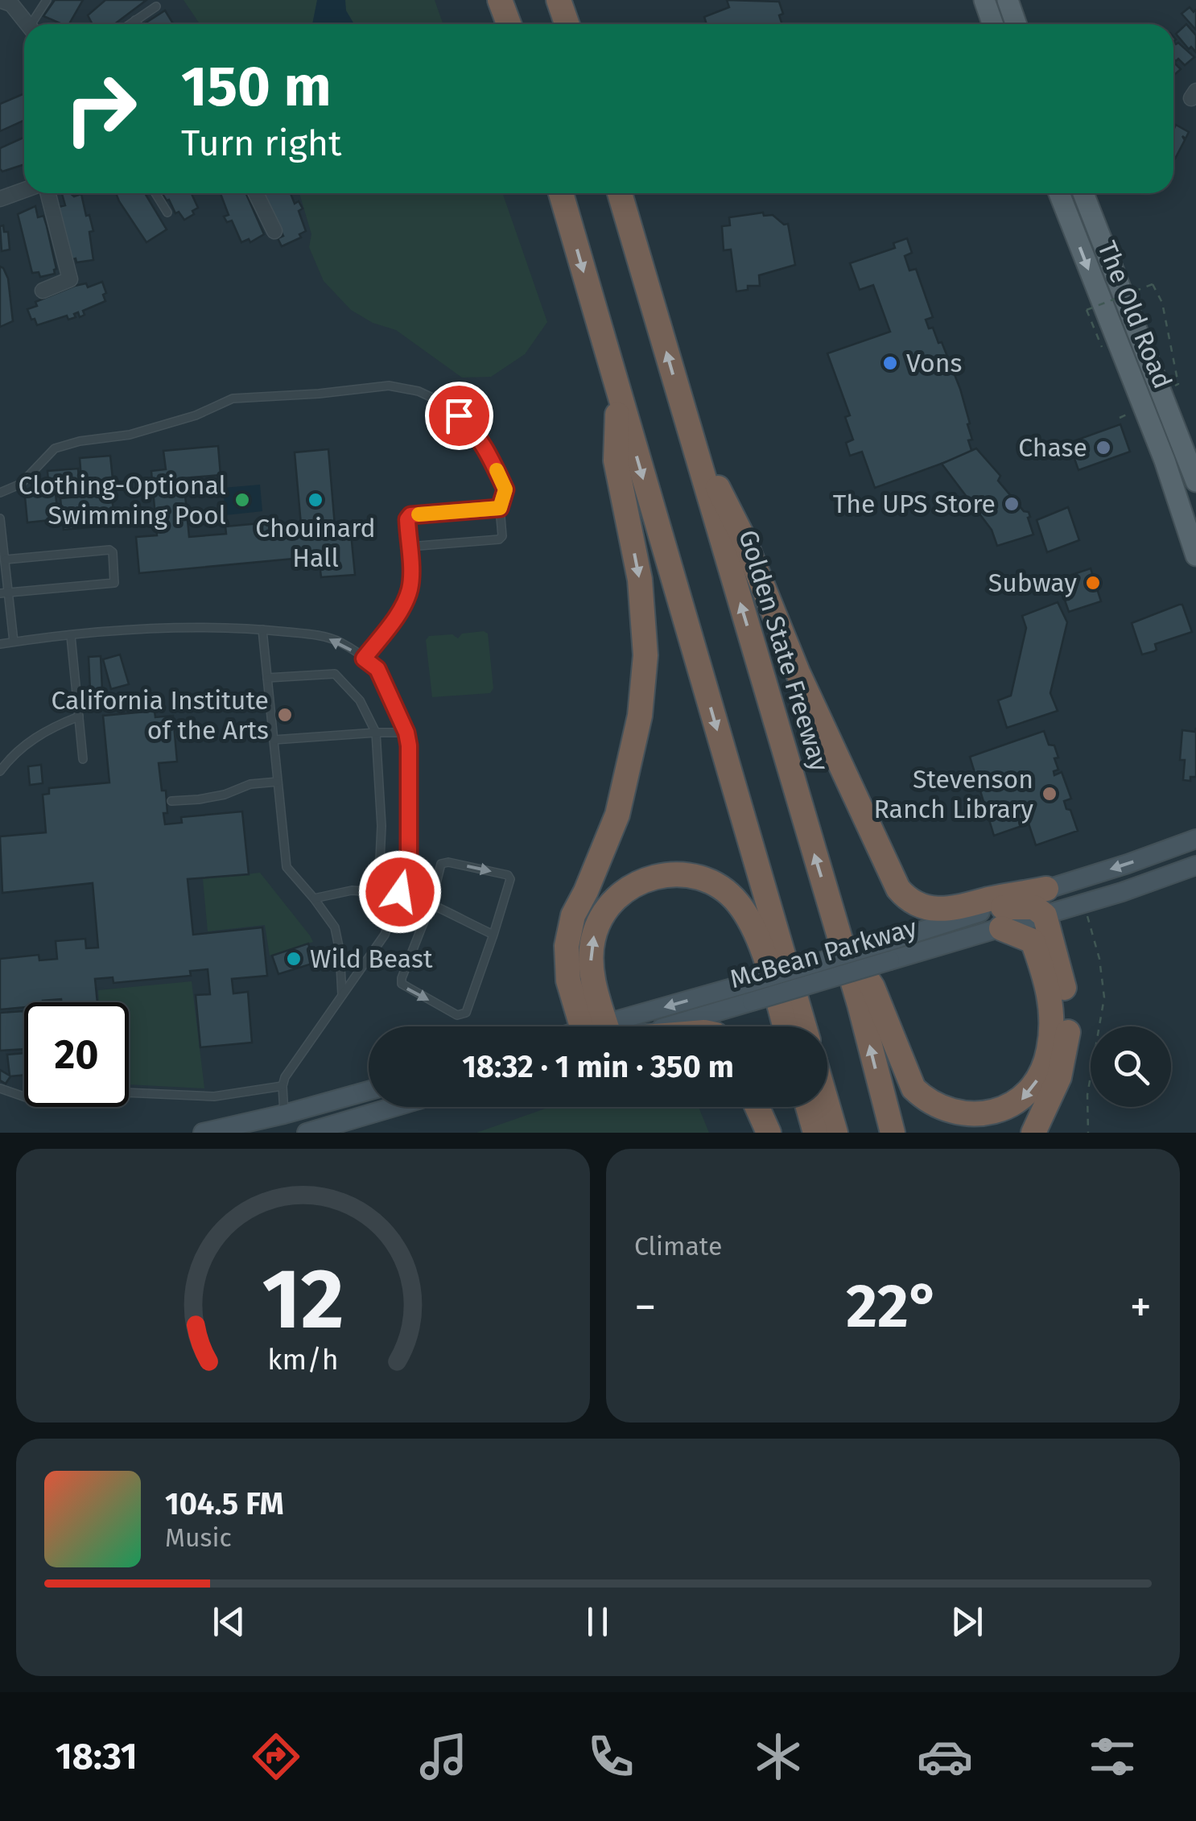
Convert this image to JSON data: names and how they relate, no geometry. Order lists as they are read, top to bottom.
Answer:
{
  "streets": {
    "highway": ["Golden State Freeway"],
    "main road": ["The Old Road", "McBean Parkway"]
  },
  "places": [
    "Vons",
    "Chase",
    "Clothing-Optional Swimming Pool",
    "Chouinard Hall",
    "The UPS Store",
    "Subway",
    "California Institute of the Arts",
    "Stevenson Ranch Library",
    "Wild Beast"
  ],
  "page": {
    "turn": ["150 m", "Turn right"],
    "limit": "20",
    "trip": "18:32 · 1 min · 350 m",
    "tile": "Climate",
    "heat": ["−", "22°", "+"],
    "song": ["104.5 FM", "Music"],
    "tabs": "18:31",
    "gauge": ["12", "km/h"]
  }
}
